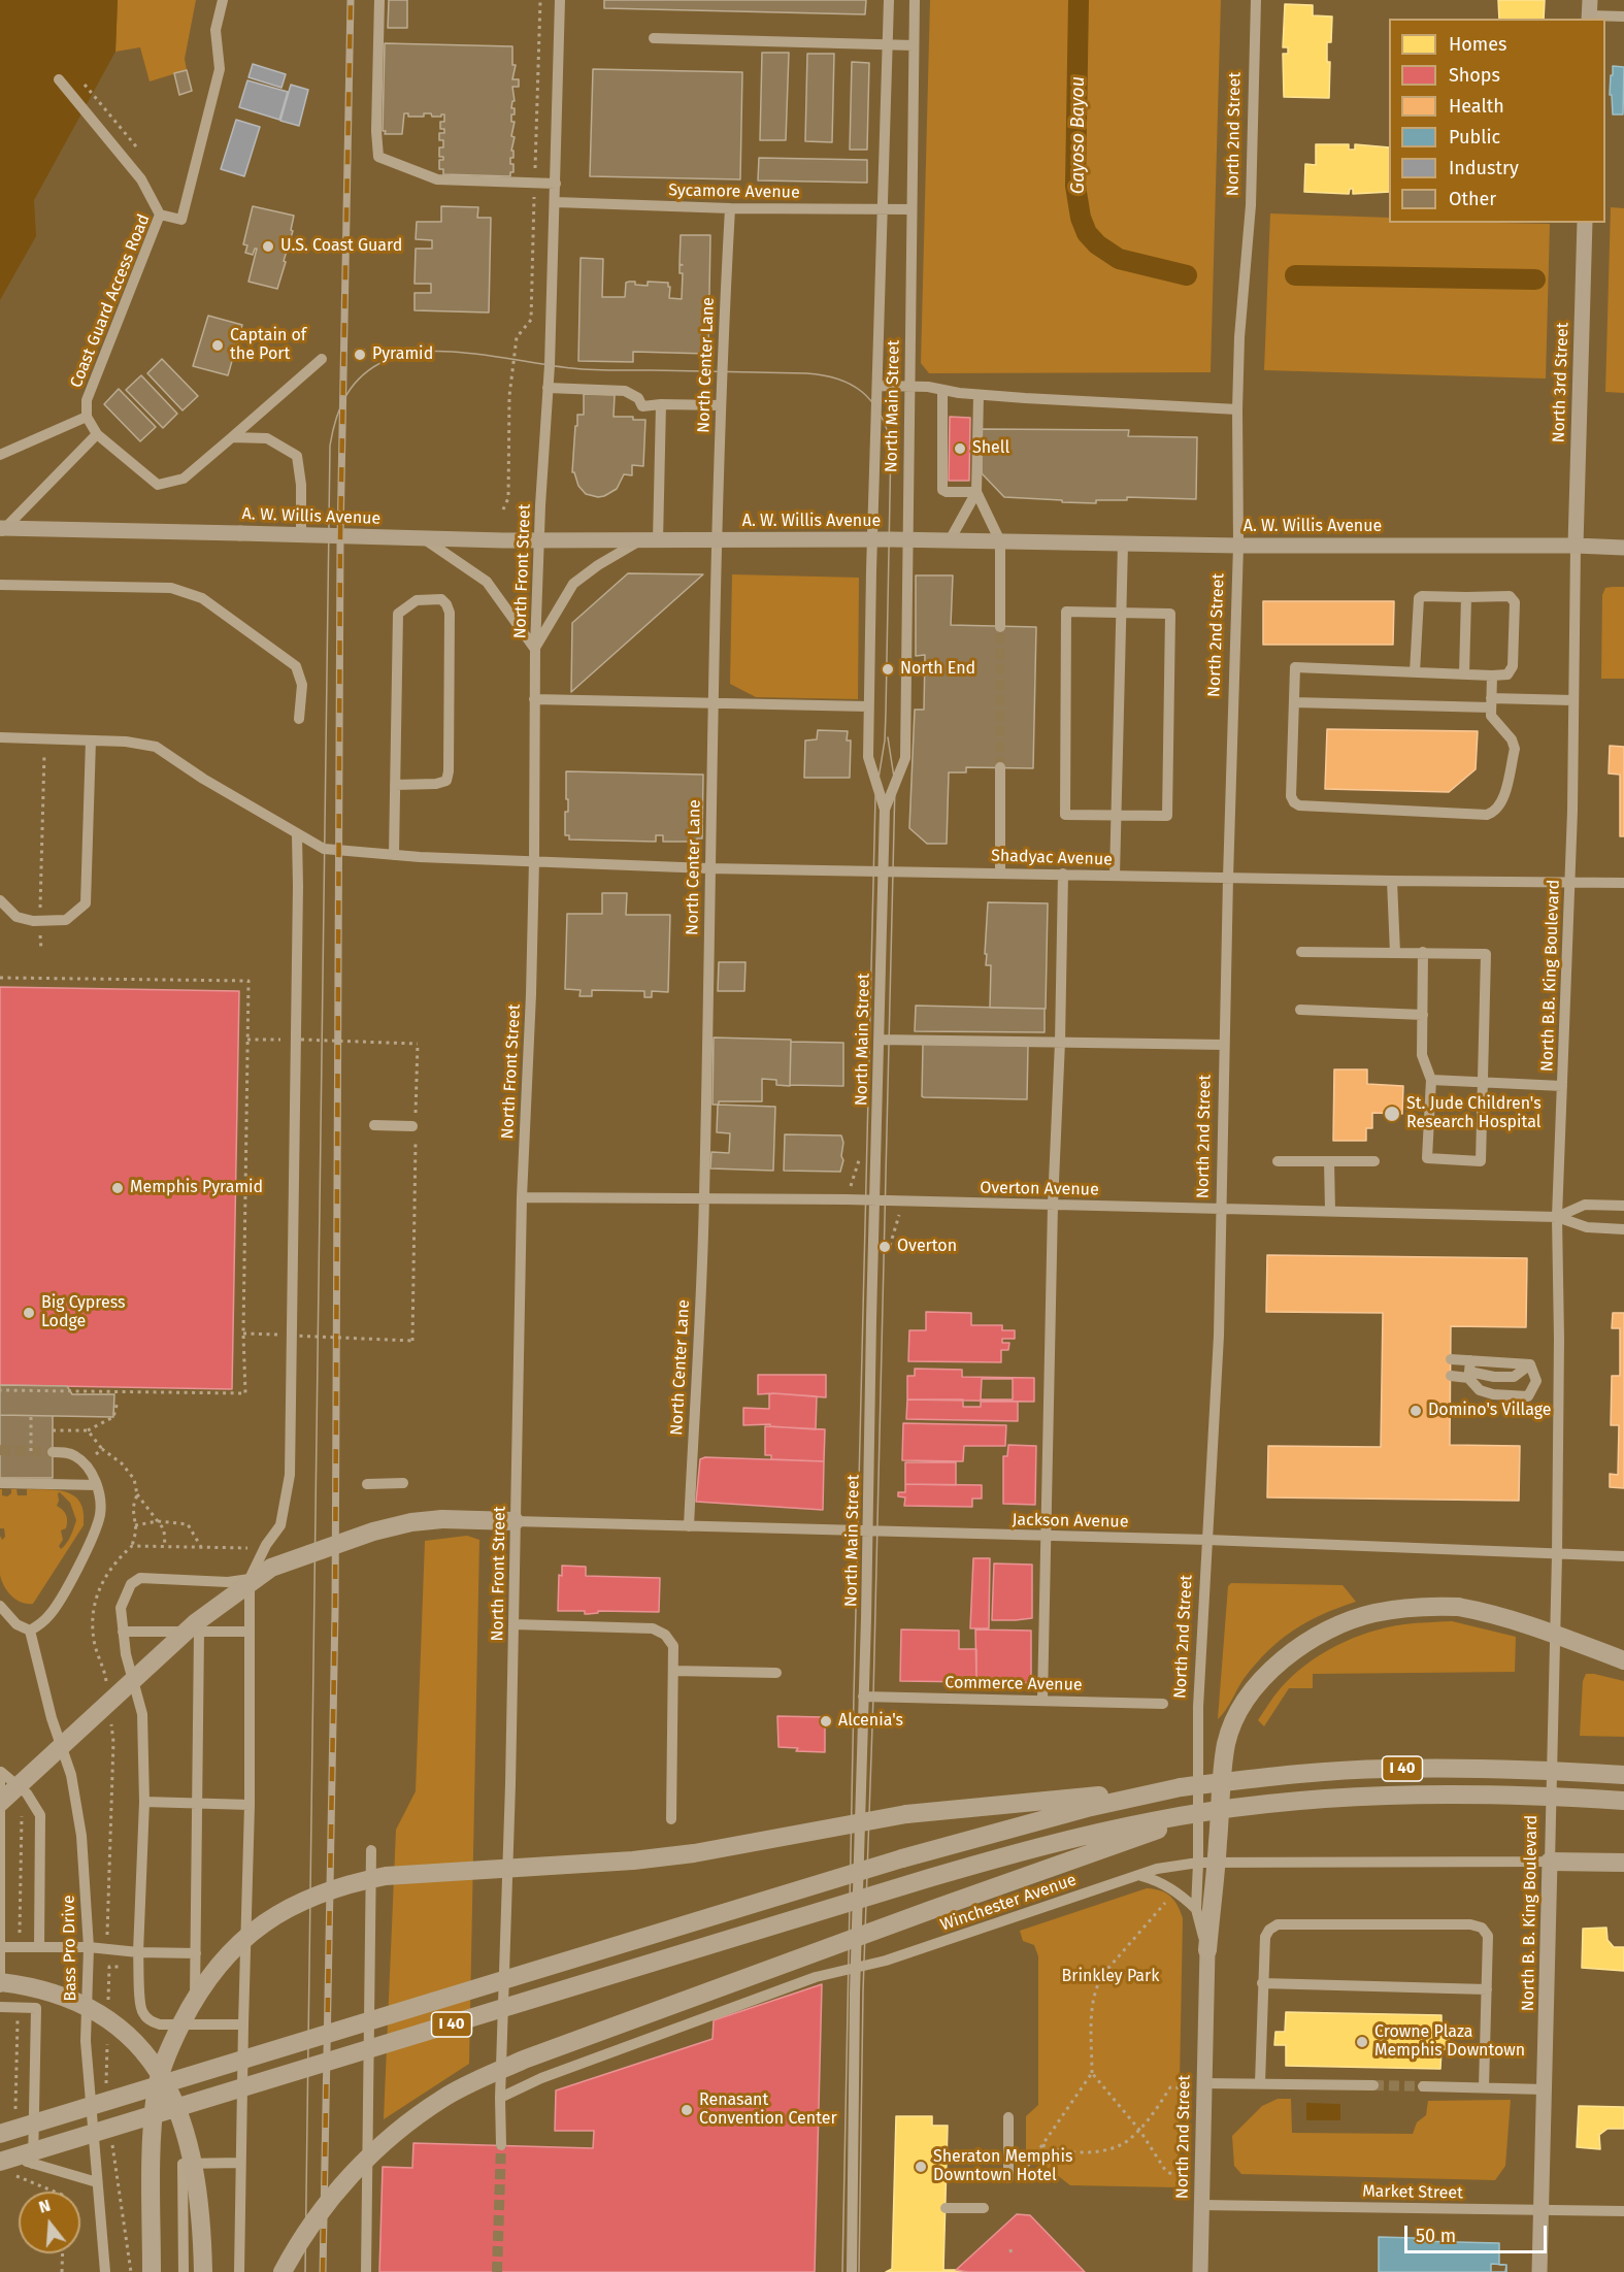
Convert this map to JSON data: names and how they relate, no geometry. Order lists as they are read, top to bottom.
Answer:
{
  "streets": {
    "highway": ["I 40"],
    "main road": [
      "North 2nd Street",
      "North 3rd Street",
      "A. W. Willis Avenue",
      "North B. B. King Boulevard"
    ],
    "street": [
      "Sycamore Avenue",
      "Coast Guard Access Road",
      "North Center Lane",
      "North Main Street",
      "North Front Street",
      "Shadyac Avenue",
      "North B.B. King Boulevard",
      "Overton Avenue",
      "Jackson Avenue",
      "Commerce Avenue",
      "Winchester Avenue",
      "Bass Pro Drive",
      "Market Street"
    ]
  },
  "crossings": [
    ["North 2nd Street", "A. W. Willis Avenue"],
    ["North 2nd Street", "Shadyac Avenue"],
    ["North 2nd Street", "Overton Avenue"],
    ["North 2nd Street", "Jackson Avenue"],
    ["North 2nd Street", "Winchester Avenue"],
    ["North 2nd Street", "Market Street"],
    ["Sycamore Avenue", "North Center Lane"],
    ["Sycamore Avenue", "North Main Street"],
    ["Sycamore Avenue", "North Front Street"],
    ["North Center Lane", "A. W. Willis Avenue"],
    ["North Center Lane", "Shadyac Avenue"],
    ["North Center Lane", "Overton Avenue"],
    ["North Center Lane", "Jackson Avenue"],
    ["North 3rd Street", "A. W. Willis Avenue"],
    ["North 3rd Street", "North B.B. King Boulevard"],
    ["North Main Street", "A. W. Willis Avenue"],
    ["North Main Street", "Shadyac Avenue"],
    ["North Main Street", "Overton Avenue"],
    ["North Main Street", "Jackson Avenue"],
    ["North Main Street", "Commerce Avenue"],
    ["North Main Street", "Winchester Avenue"],
    ["A. W. Willis Avenue", "North Front Street"],
    ["A. W. Willis Avenue", "North B.B. King Boulevard"],
    ["North Front Street", "Shadyac Avenue"],
    ["North Front Street", "Overton Avenue"],
    ["North Front Street", "Jackson Avenue"],
    ["North Front Street", "Winchester Avenue"],
    ["Shadyac Avenue", "North B.B. King Boulevard"],
    ["North B.B. King Boulevard", "Overton Avenue"],
    ["North B.B. King Boulevard", "Jackson Avenue"],
    ["North B.B. King Boulevard", "North B. B. King Boulevard"],
    ["Jackson Avenue", "North B. B. King Boulevard"],
    ["Winchester Avenue", "North B. B. King Boulevard"],
    ["North B. B. King Boulevard", "Market Street"]
  ],
  "water": ["Gayoso Bayou"],
  "parks": ["Brinkley Park"],
  "places": [
    "U.S. Coast Guard",
    "Captain of the Port",
    "Pyramid",
    "Shell",
    "North End",
    "St. Jude Children's Research Hospital",
    "Memphis Pyramid",
    "Overton",
    "Big Cypress Lodge",
    "Domino's Village",
    "Alcenia's",
    "Crowne Plaza Memphis Downtown",
    "Renasant Convention Center",
    "Sheraton Memphis Downtown Hotel"
  ],
  "legend": [
    "Homes",
    "Shops",
    "Health",
    "Public",
    "Industry",
    "Other"
  ],
  "scale_bar": "50 m",
  "north": "top"
}
